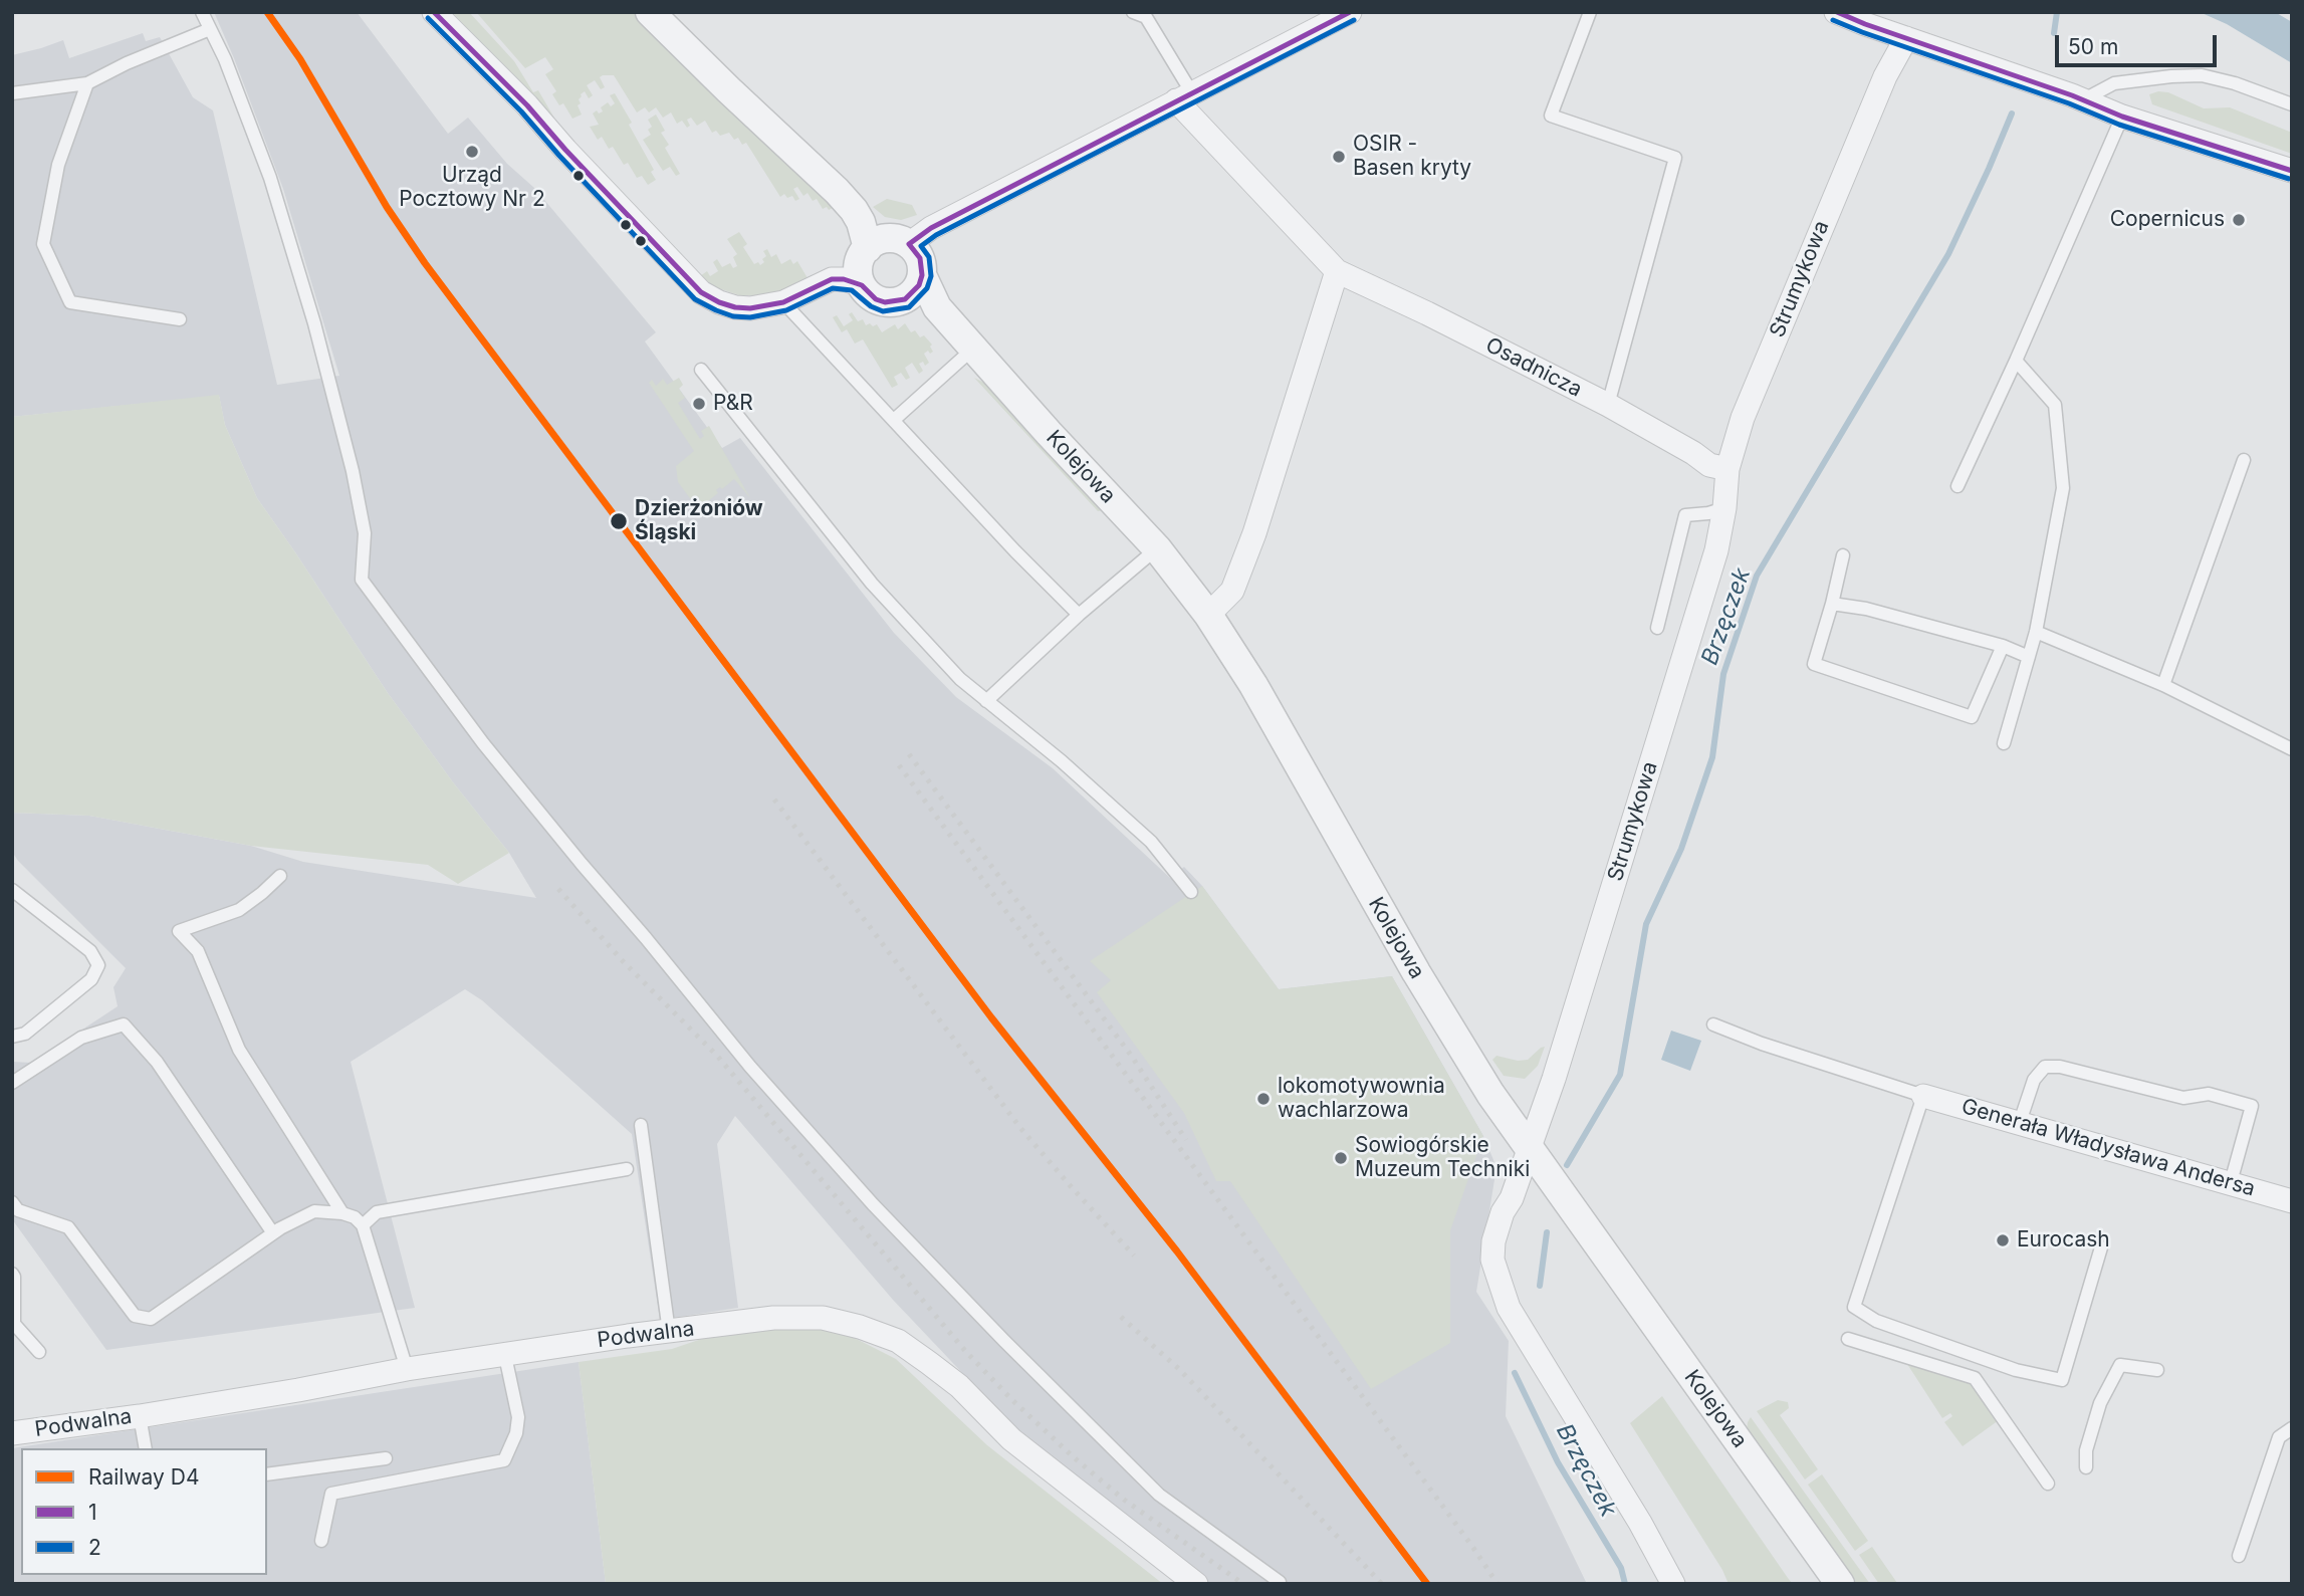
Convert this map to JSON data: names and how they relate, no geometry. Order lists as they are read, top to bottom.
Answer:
{
  "streets": {
    "street": [
      "Strumykowa",
      "Osadnicza",
      "Kolejowa",
      "Generała Władysława Andersa",
      "Podwalna"
    ]
  },
  "crossings": [
    ["Strumykowa", "Osadnicza"],
    ["Strumykowa", "Kolejowa"]
  ],
  "water": ["Brzęczek"],
  "places": [
    "Urząd Pocztowy Nr 2",
    "OSIR - Basen kryty",
    "Copernicus",
    "P&R",
    "Dzierżoniów Śląski",
    "lokomotywownia wachlarzowa",
    "Sowiogórskie Muzeum Techniki",
    "Eurocash"
  ],
  "lines": ["rail line D4", "transit line 1", "transit line 2"],
  "legend": ["Railway D4", "1", "2"],
  "scale_bar": "50 m"
}
